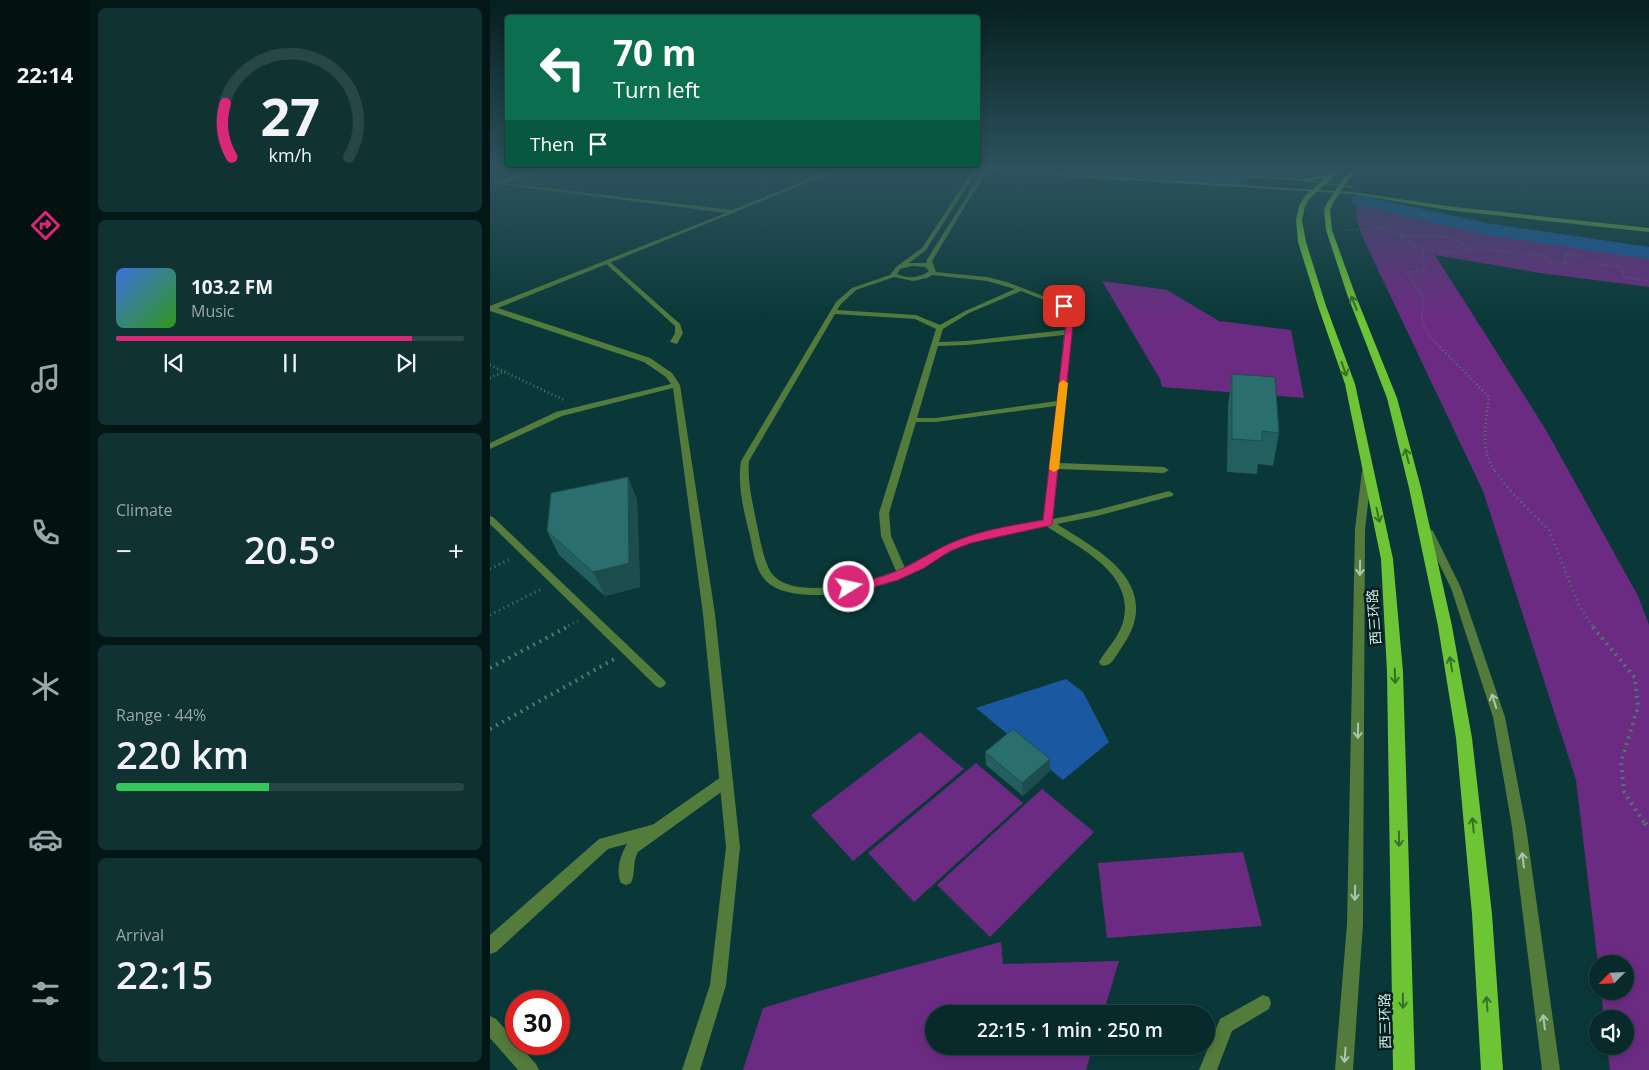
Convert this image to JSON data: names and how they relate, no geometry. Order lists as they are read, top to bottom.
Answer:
{
  "streets": {
    "main road": ["西三环路"]
  },
  "north": "bottom left",
  "page": {
    "tabs": "22:14",
    "turn": ["70 m", "Turn left"],
    "then": "Then",
    "song": ["103.2 FM", "Music"],
    "tile": [
      "Climate",
      ["Range · 44%", "220 km"],
      ["Arrival", "22:15"]
    ],
    "heat": ["−", "20.5°", "+"],
    "limit": "30",
    "trip": "22:15 · 1 min · 250 m",
    "gauge": ["27", "km/h"]
  }
}
